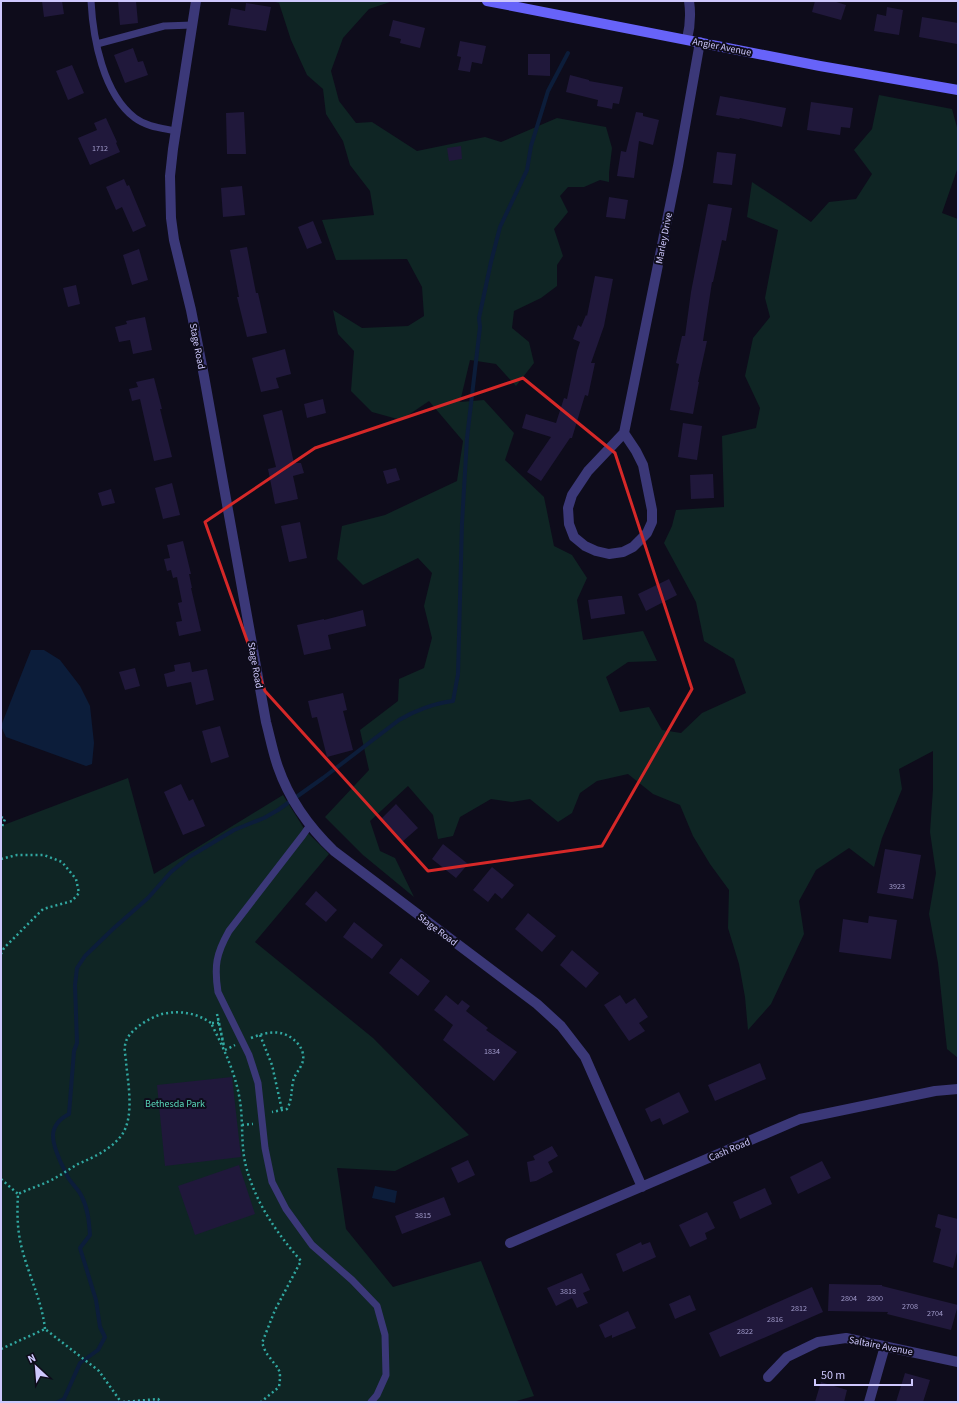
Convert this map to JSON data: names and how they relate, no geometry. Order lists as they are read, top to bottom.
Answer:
{
  "streets": {
    "main road": ["Angier Avenue"],
    "street": [
      "Marley Drive",
      "Stage Road",
      "Cash Road",
      "Saltaire Avenue"
    ]
  },
  "crossings": [
    ["Angier Avenue", "Marley Drive"],
    ["Stage Road", "Cash Road"]
  ],
  "parks": ["Bethesda Park"],
  "house_numbers": [
    "1712",
    "3923",
    "1834",
    "3815",
    "3818",
    "2804",
    "2800",
    "2708",
    "2812",
    "2704",
    "2816",
    "2822"
  ],
  "scale_bar": "50 m",
  "north": "top left"
}
